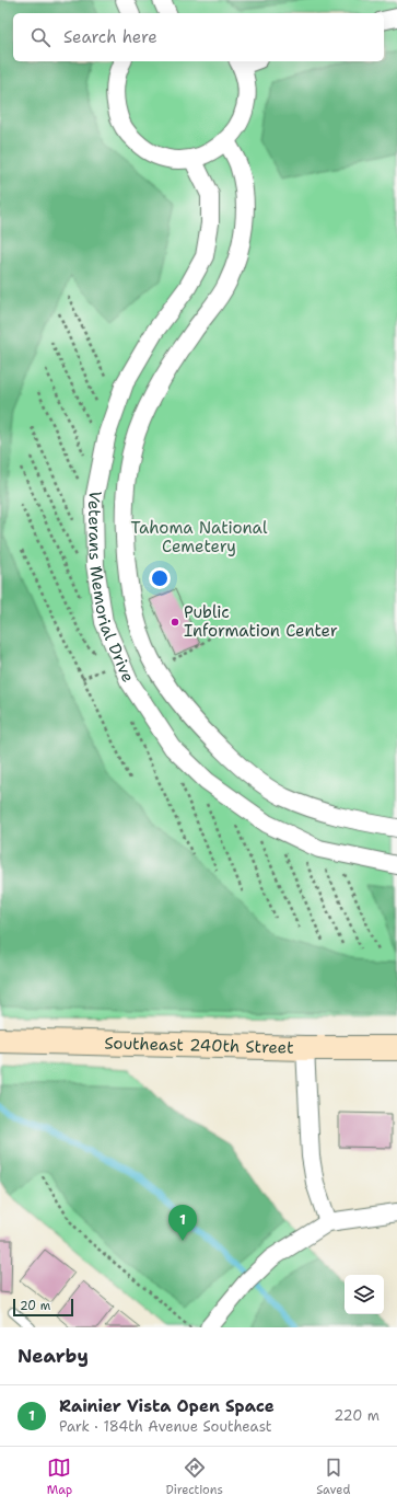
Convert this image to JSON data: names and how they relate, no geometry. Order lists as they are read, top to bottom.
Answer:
{
  "streets": {
    "main road": ["Southeast 240th Street"],
    "street": ["Veterans Memorial Drive"]
  },
  "parks": ["Tahoma National Cemetery"],
  "places": ["Public Information Center"],
  "scale_bar": "20 m",
  "page": {
    "search": "Search here",
    "pins": "1",
    "scale": "20 m",
    "heading": "Nearby",
    "list": [
      {
        "mark": "1",
        "name": "Rainier Vista Open Space",
        "note": "Park · 184th Avenue Southeast",
        "value": "220 m"
      }
    ],
    "nav": ["Map", "Directions", "Saved"]
  }
}
